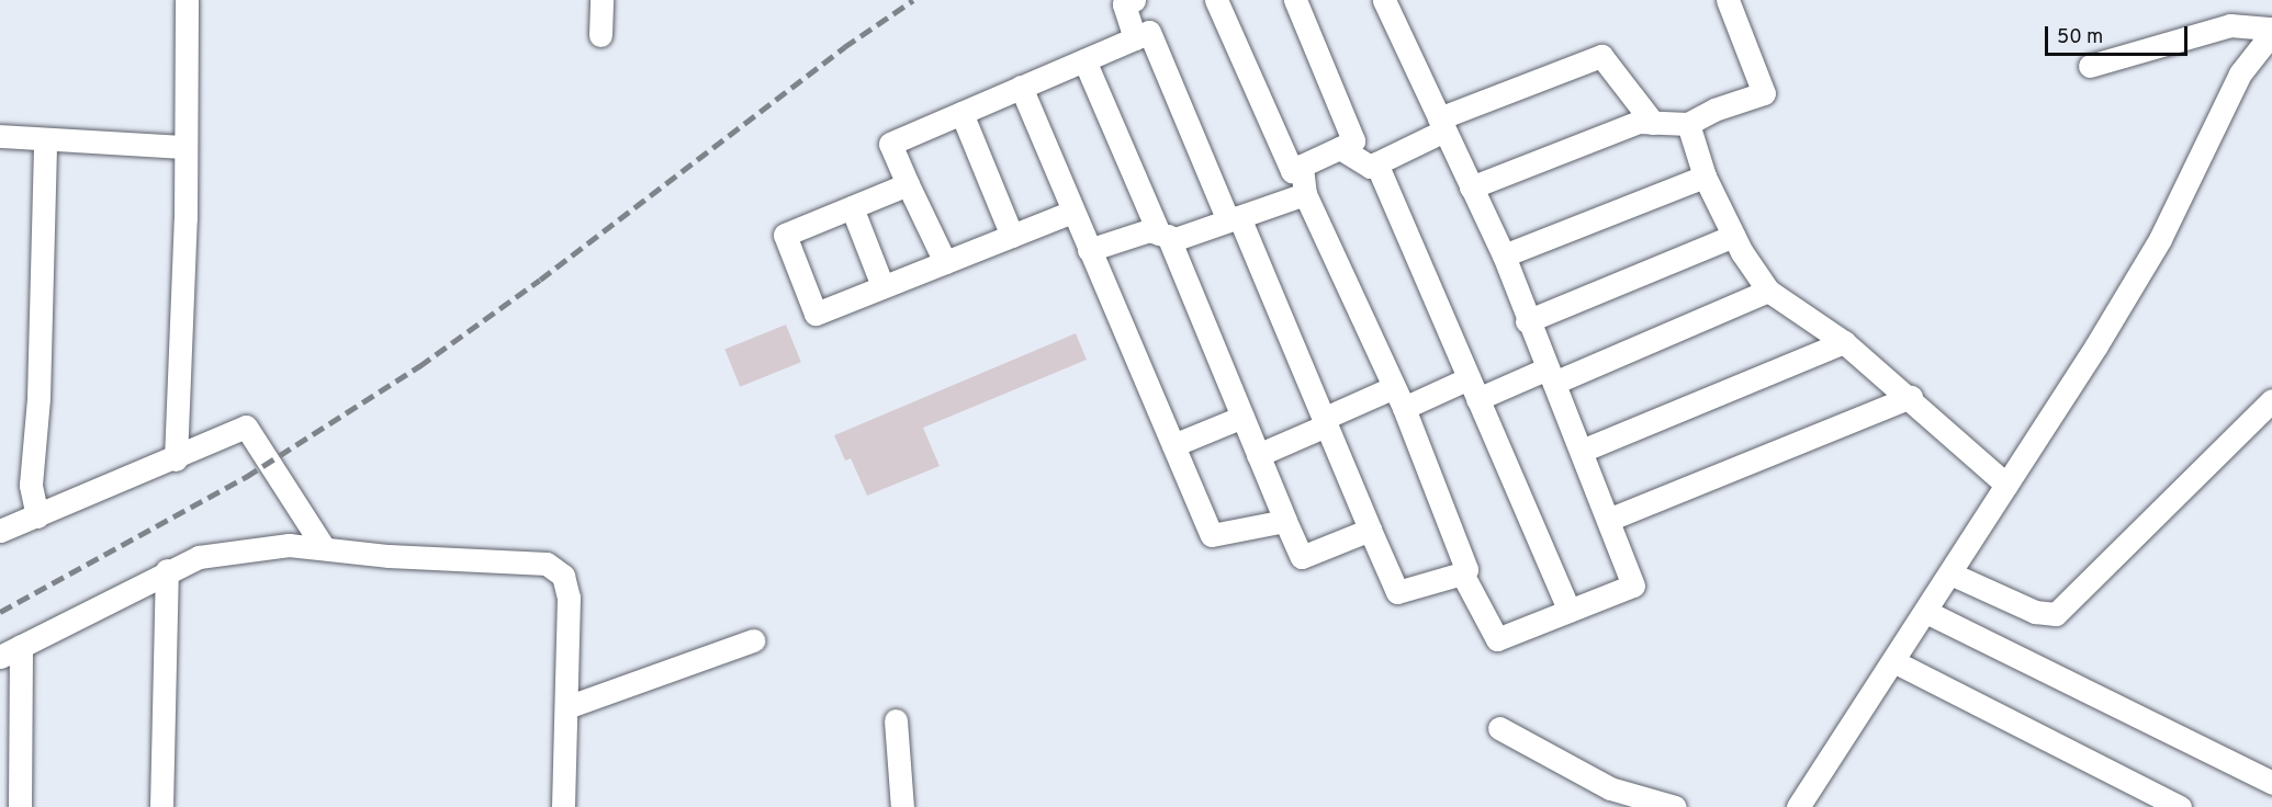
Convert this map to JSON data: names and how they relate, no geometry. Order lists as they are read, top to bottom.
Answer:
{
  "scale_bar": "50 m"
}
